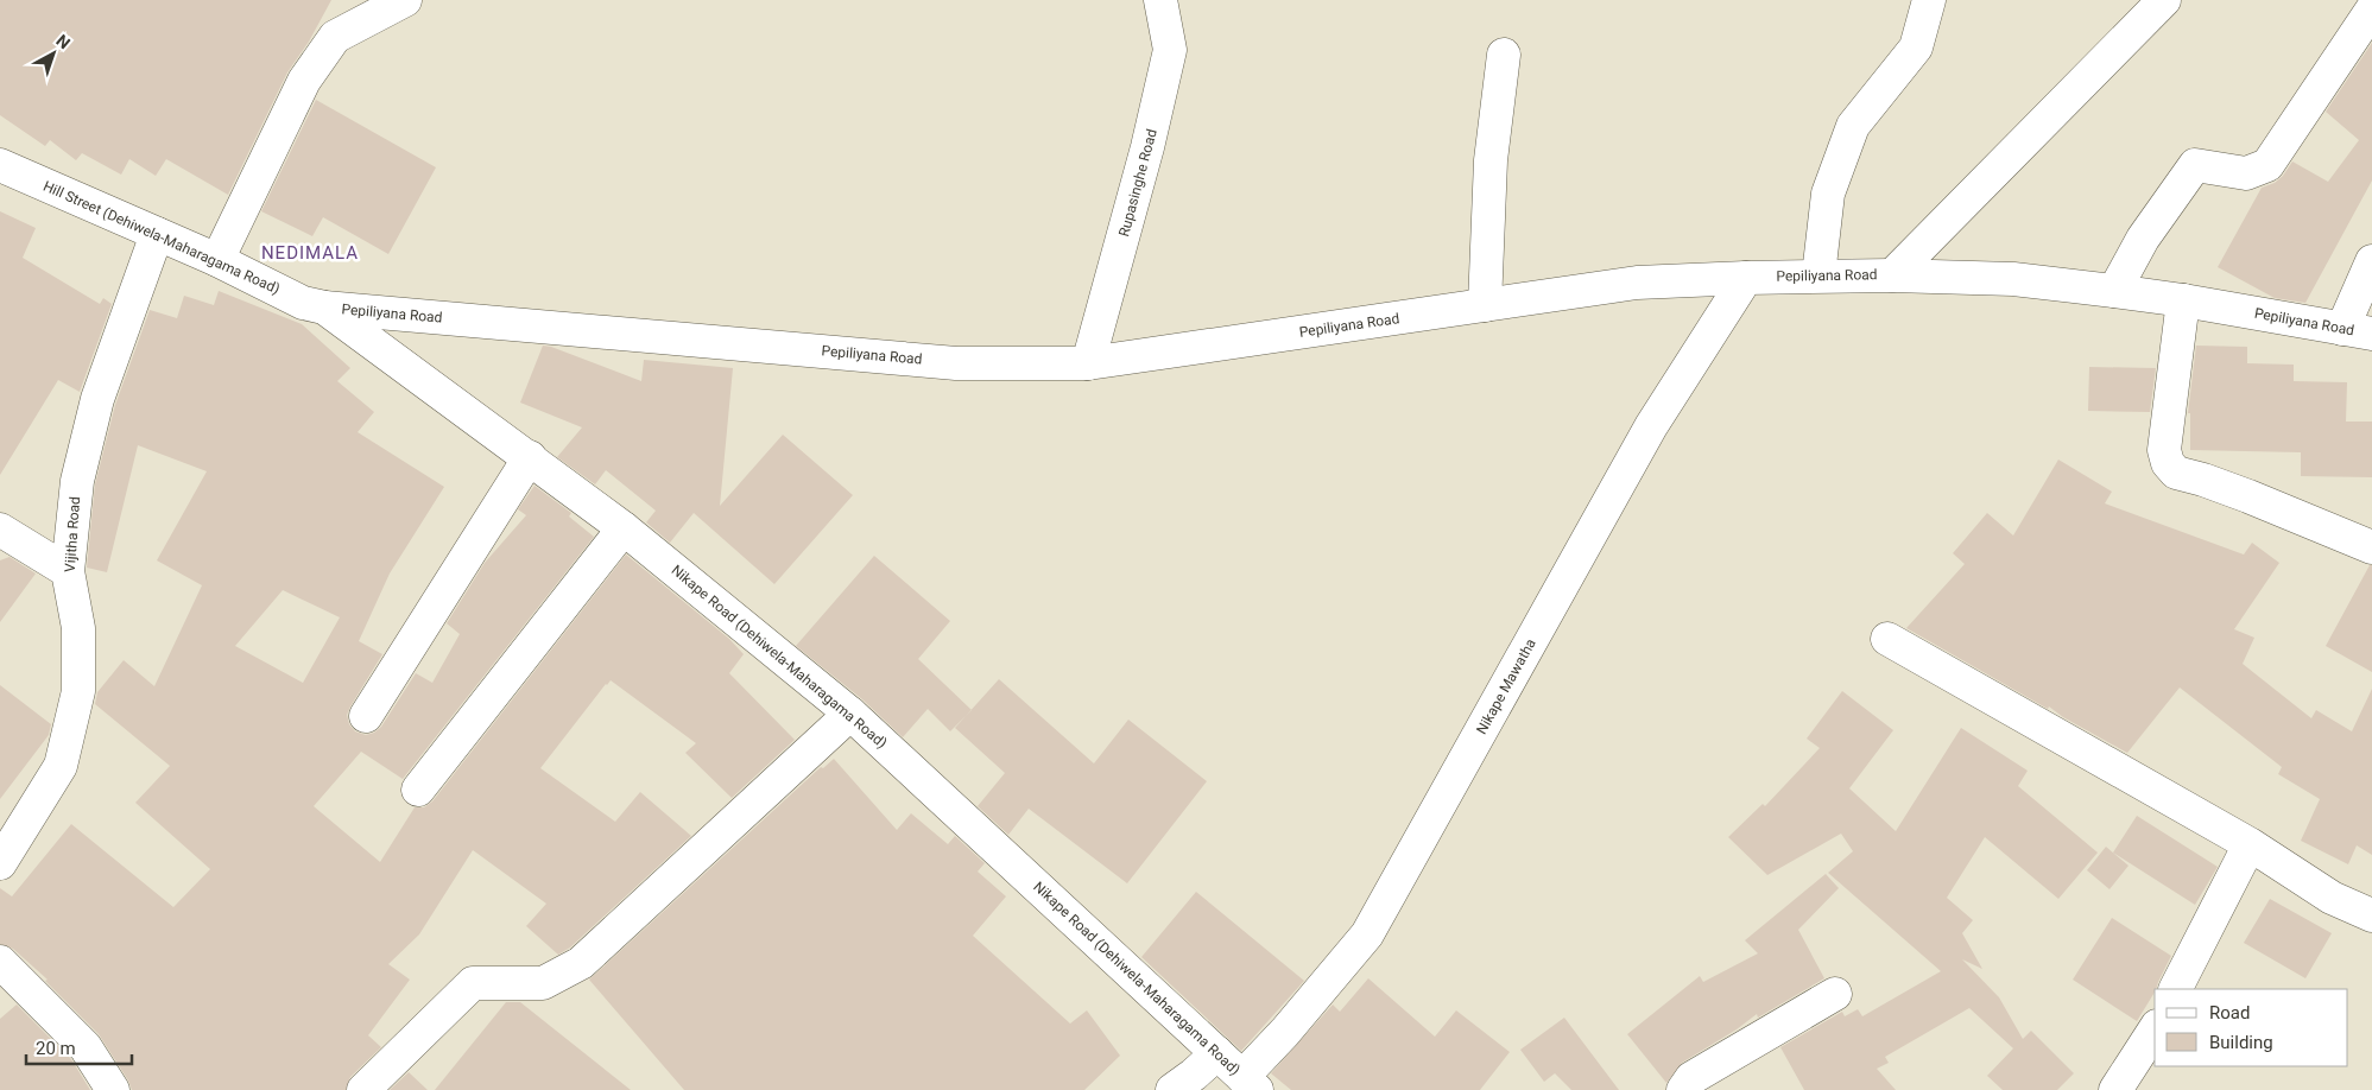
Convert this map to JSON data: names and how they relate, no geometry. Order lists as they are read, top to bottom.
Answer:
{
  "streets": {
    "street": [
      "Rupasinghe Road",
      "Hill Street (Dehiwela-Maharagama Road)",
      "Pepiliyana Road",
      "Vijitha Road",
      "Nikape Road (Dehiwela-Maharagama Road)",
      "Nikape Mawatha"
    ]
  },
  "crossings": [
    ["Rupasinghe Road", "Pepiliyana Road"],
    ["Hill Street (Dehiwela-Maharagama Road)", "Pepiliyana Road"],
    ["Hill Street (Dehiwela-Maharagama Road)", "Vijitha Road"],
    ["Hill Street (Dehiwela-Maharagama Road)", "Nikape Road (Dehiwela-Maharagama Road)"],
    ["Pepiliyana Road", "Nikape Road (Dehiwela-Maharagama Road)"],
    ["Pepiliyana Road", "Nikape Mawatha"],
    ["Nikape Road (Dehiwela-Maharagama Road)", "Nikape Mawatha"]
  ],
  "districts": ["NEDIMALA"],
  "legend": ["Road", "Building"],
  "scale_bar": "20 m",
  "north": "top right"
}
